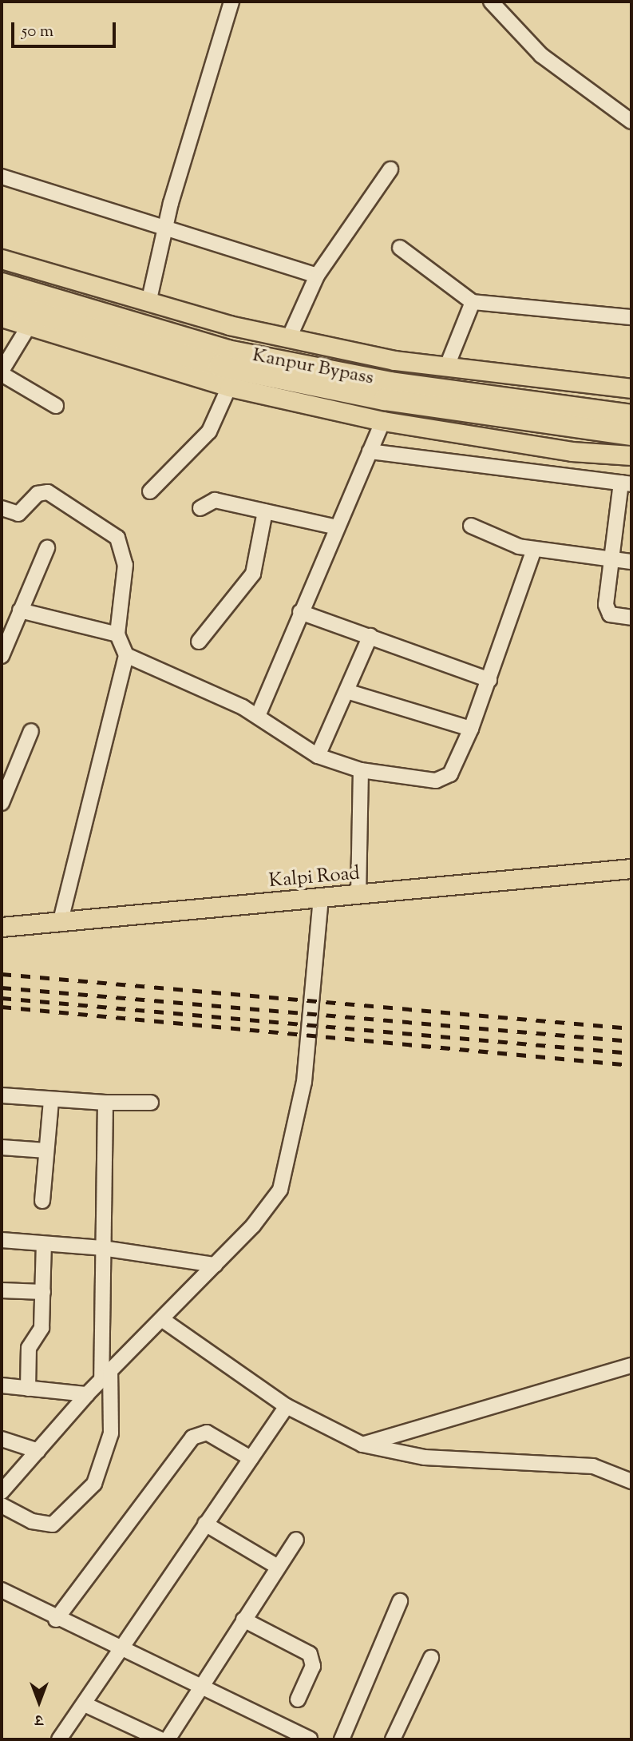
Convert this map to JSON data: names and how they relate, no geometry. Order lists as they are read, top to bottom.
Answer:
{
  "streets": {
    "highway": ["Kanpur Bypass"],
    "main road": ["Kalpi Road"]
  },
  "scale_bar": "50 m",
  "north": "bottom"
}
